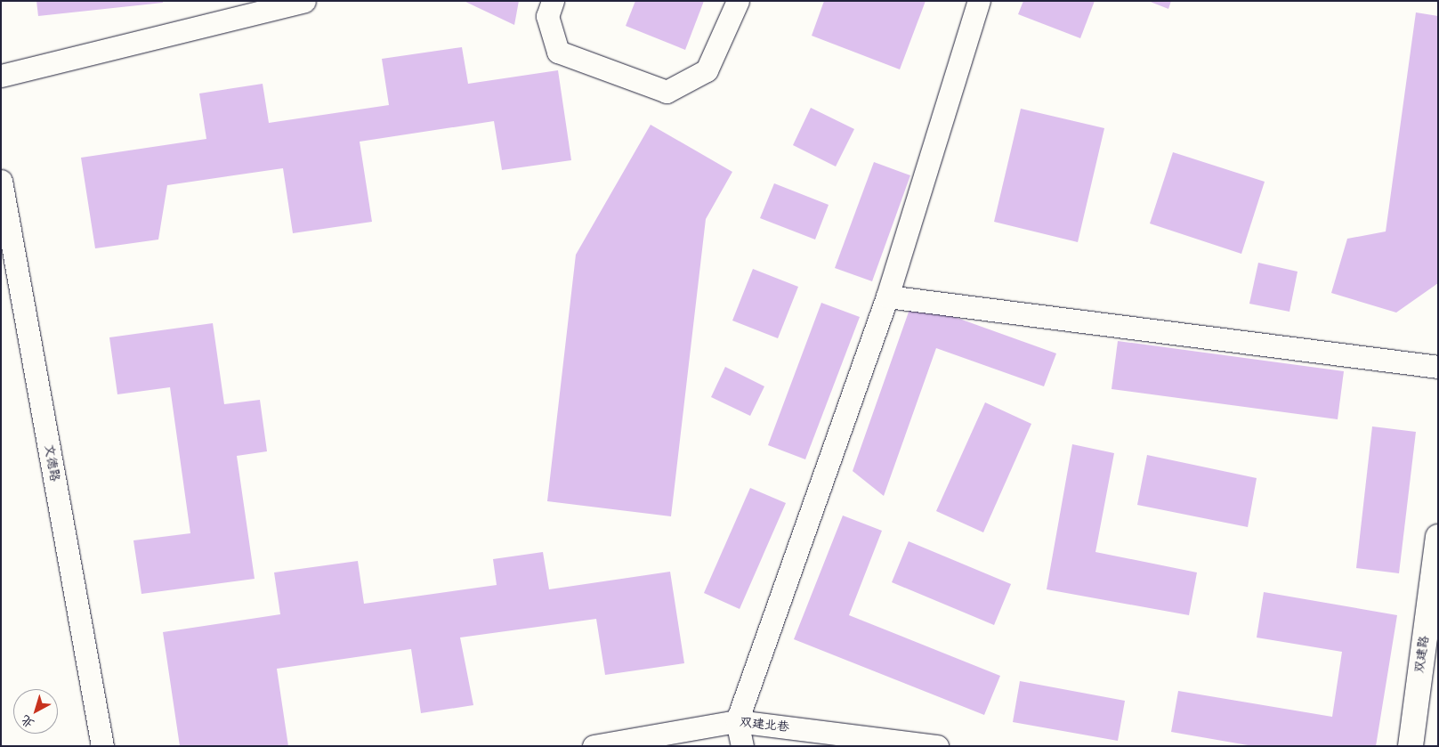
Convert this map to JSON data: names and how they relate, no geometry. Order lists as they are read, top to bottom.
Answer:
{
  "streets": {
    "street": ["文德路", "双建路", "双建北巷"]
  },
  "north": "bottom left"
}
